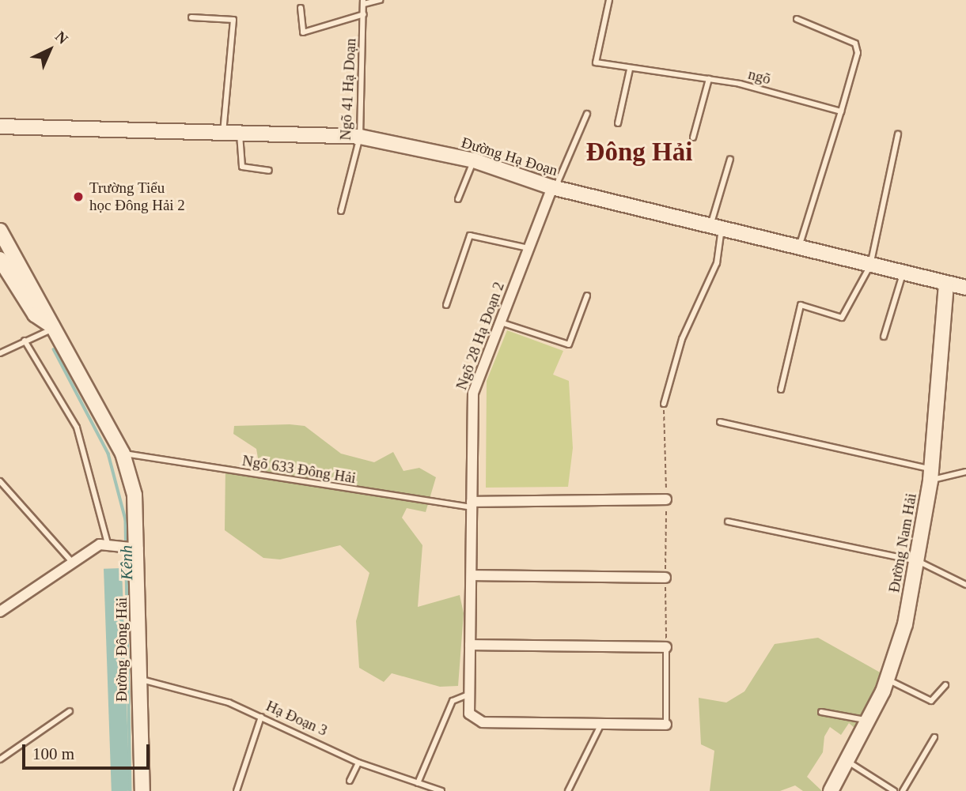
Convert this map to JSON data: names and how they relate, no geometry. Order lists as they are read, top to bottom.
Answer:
{
  "streets": {
    "main road": ["Đường Hạ Đoạn", "Đường Nam Hải", "Đường Đông Hải"],
    "street": ["Ngõ 28 Hạ Đoạn 2"],
    "lane": [
      "ngõ",
      "Ngõ 41 Hạ Doạn",
      "Ngõ 633 Đông Hải",
      "Hạ Đoạn 3"
    ]
  },
  "crossings": [
    ["Ngõ 41 Hạ Doạn", "Đường Hạ Đoạn"],
    ["Đường Hạ Đoạn", "Ngõ 28 Hạ Đoạn 2"],
    ["Đường Hạ Đoạn", "Đường Nam Hải"],
    ["Ngõ 28 Hạ Đoạn 2", "Ngõ 633 Đông Hải"],
    ["Ngõ 633 Đông Hải", "Đường Đông Hải"],
    ["Đường Đông Hải", "Hạ Đoạn 3"]
  ],
  "districts": ["Đông Hải"],
  "water": ["Kênh"],
  "places": ["Trường Tiểu học Đông Hải 2"],
  "scale_bar": "100 m",
  "north": "top right"
}
